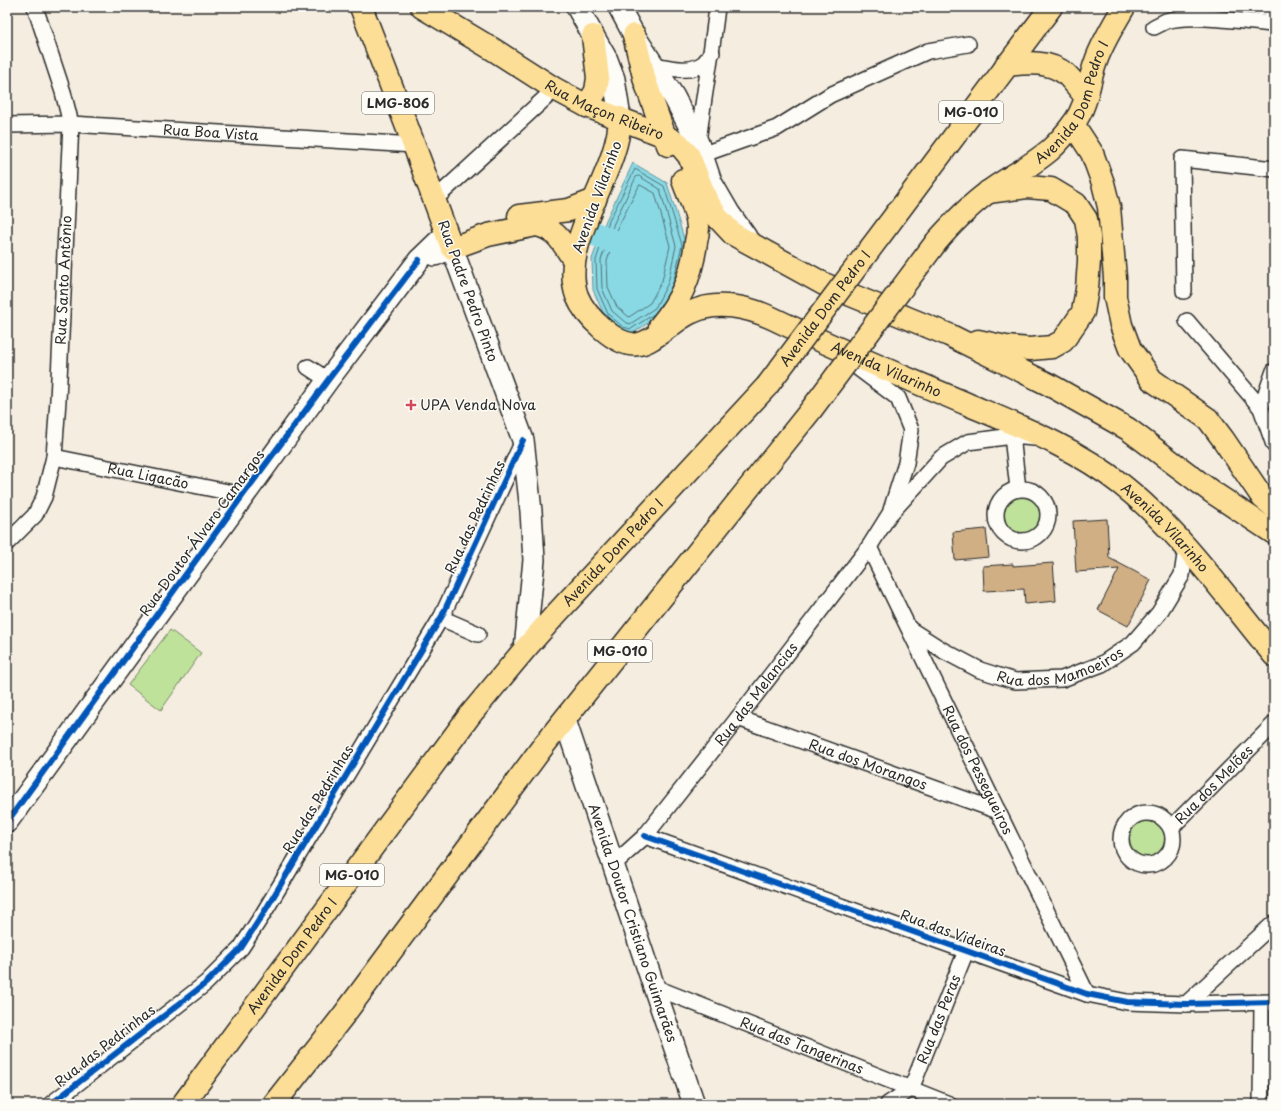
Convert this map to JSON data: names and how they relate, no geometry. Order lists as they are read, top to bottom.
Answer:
{
  "streets": {
    "highway": [
      "Avenida Dom Pedro I",
      "LMG-806",
      "Rua Maçon Ribeiro",
      "MG-010",
      "Avenida Vilarinho",
      "Rua Padre Pedro Pinto",
      "Rua Doutor Álvaro Camargos"
    ],
    "main road": ["Avenida Doutor Cristiano Guimarães"],
    "street": [
      "Rua Boa Vista",
      "Rua Santo Antônio",
      "Rua Ligacão",
      "Rua das Pedrinhas",
      "Rua dos Mamoeiros",
      "Rua das Melancias",
      "Rua dos Morangos",
      "Rua dos Pessegueiros",
      "Rua dos Melões",
      "Rua das Videiras",
      "Rua das Peras",
      "Rua das Tangerinas"
    ]
  },
  "crossings": [
    ["Avenida Dom Pedro I", "Rua Padre Pedro Pinto"],
    ["Avenida Dom Pedro I", "Avenida Doutor Cristiano Guimarães"],
    ["Rua Maçon Ribeiro", "Avenida Vilarinho"],
    ["Rua Boa Vista", "Rua Santo Antônio"],
    ["Rua Boa Vista", "Rua Padre Pedro Pinto"],
    ["Avenida Vilarinho", "Rua Doutor Álvaro Camargos"],
    ["Avenida Vilarinho", "Rua dos Mamoeiros"],
    ["Avenida Vilarinho", "Rua das Melancias"],
    ["Rua Santo Antônio", "Rua Ligacão"],
    ["Rua Padre Pedro Pinto", "Rua das Pedrinhas"],
    ["Rua Padre Pedro Pinto", "Rua Doutor Álvaro Camargos"],
    ["Rua Ligacão", "Rua Doutor Álvaro Camargos"],
    ["Rua dos Mamoeiros", "Rua dos Pessegueiros"],
    ["Rua das Melancias", "Rua dos Morangos"],
    ["Rua das Melancias", "Rua dos Pessegueiros"],
    ["Rua das Melancias", "Avenida Doutor Cristiano Guimarães"],
    ["Rua das Melancias", "Rua das Videiras"],
    ["Rua dos Morangos", "Rua dos Pessegueiros"],
    ["Rua dos Pessegueiros", "Rua das Videiras"],
    ["Avenida Doutor Cristiano Guimarães", "Rua das Tangerinas"],
    ["Rua das Videiras", "Rua das Peras"],
    ["Rua das Peras", "Rua das Tangerinas"]
  ],
  "places": {
    "health": ["UPA Venda Nova"]
  }
}
